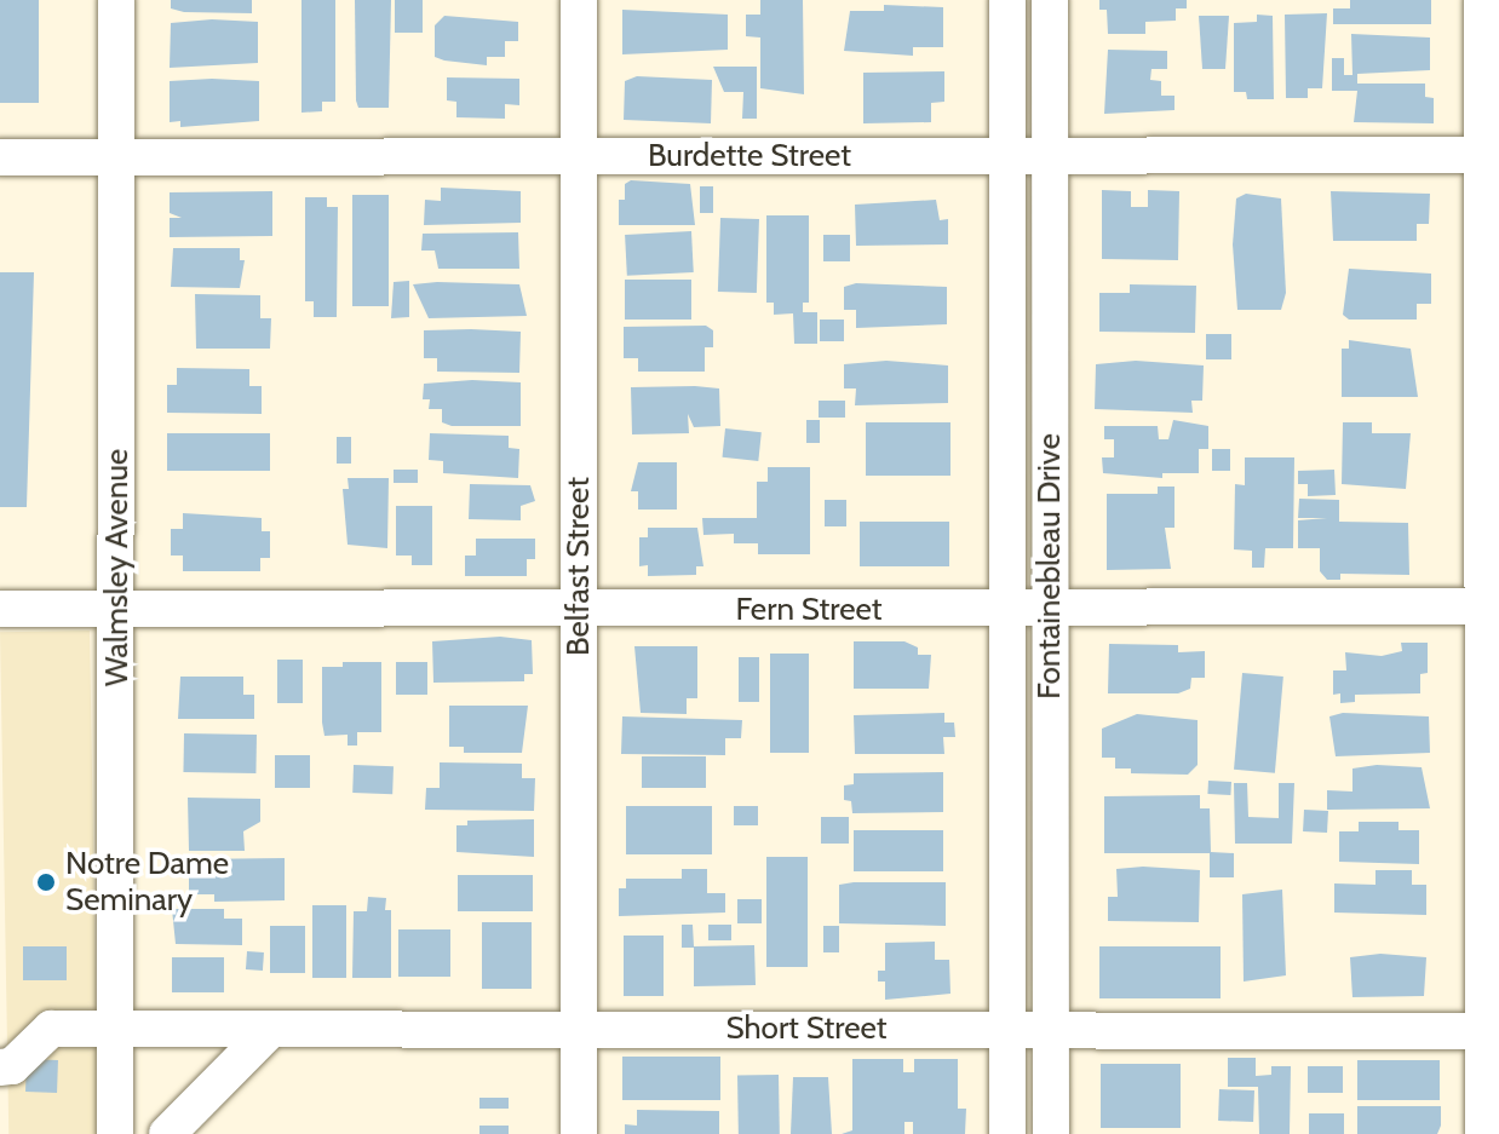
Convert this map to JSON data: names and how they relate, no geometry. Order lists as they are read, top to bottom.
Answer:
{
  "streets": {
    "street": [
      "Burdette Street",
      "Belfast Street",
      "Fontainebleau Drive",
      "Walmsley Avenue",
      "Fern Street",
      "Short Street"
    ]
  },
  "crossings": [
    ["Burdette Street", "Belfast Street"],
    ["Burdette Street", "Fontainebleau Drive"],
    ["Burdette Street", "Walmsley Avenue"],
    ["Belfast Street", "Fern Street"],
    ["Belfast Street", "Short Street"],
    ["Fontainebleau Drive", "Fern Street"],
    ["Fontainebleau Drive", "Short Street"],
    ["Walmsley Avenue", "Fern Street"],
    ["Walmsley Avenue", "Short Street"]
  ],
  "places": ["Notre Dame Seminary"]
}
